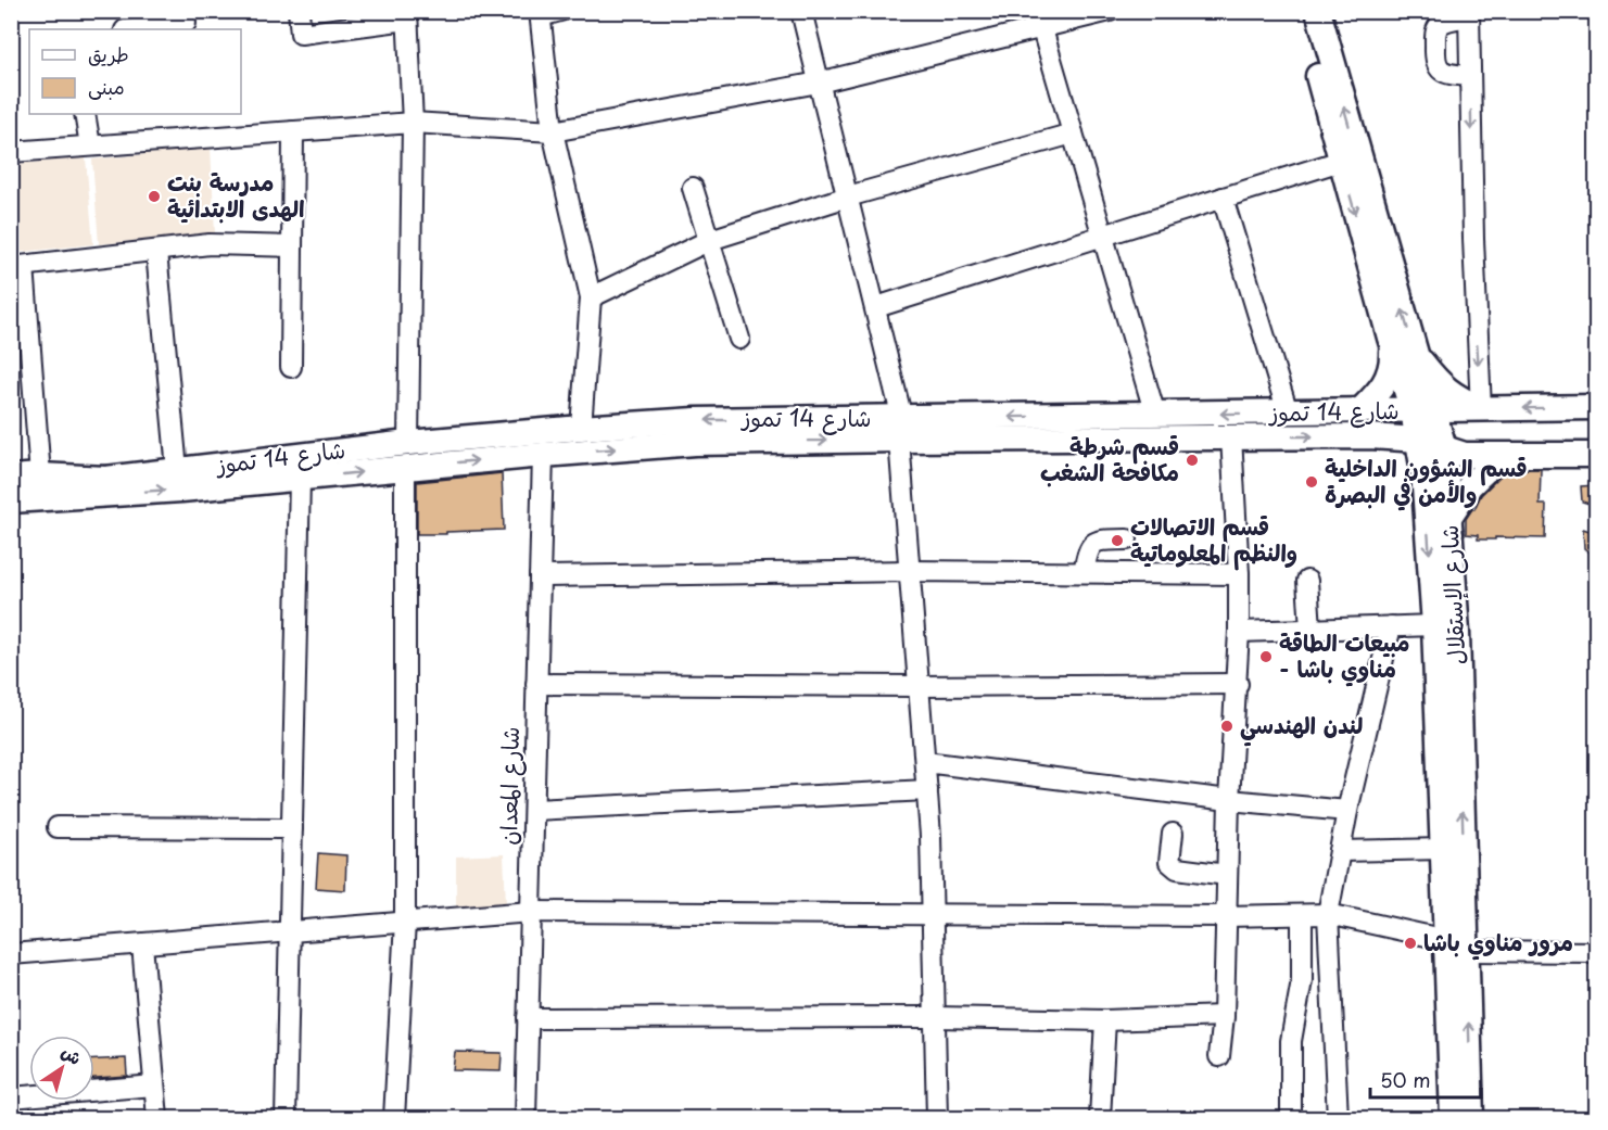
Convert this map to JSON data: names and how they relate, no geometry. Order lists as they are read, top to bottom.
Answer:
{
  "streets": {
    "main road": ["شارع 14 تموز", "شارع الإستقلال"],
    "street": ["شارع المعدان"]
  },
  "crossings": [
    ["شارع 14 تموز", "شارع الإستقلال"],
    ["شارع 14 تموز", "شارع المعدان"]
  ],
  "places": [
    "مدرسة بنت الهدى اﻻبتدائية",
    "قسم شرطة مكافحة الشغب",
    "قسم الشؤون الداخلية والأمن في البصرة",
    "قسم الاتصالات والنظم المعلوماتية",
    "مبيعات الطاقة - مناوي باشا",
    "لندن الهندسي",
    "مرور مناوي باشا"
  ],
  "legend": ["طريق", "مبنى"],
  "scale_bar": "50 m",
  "north": "top right"
}
